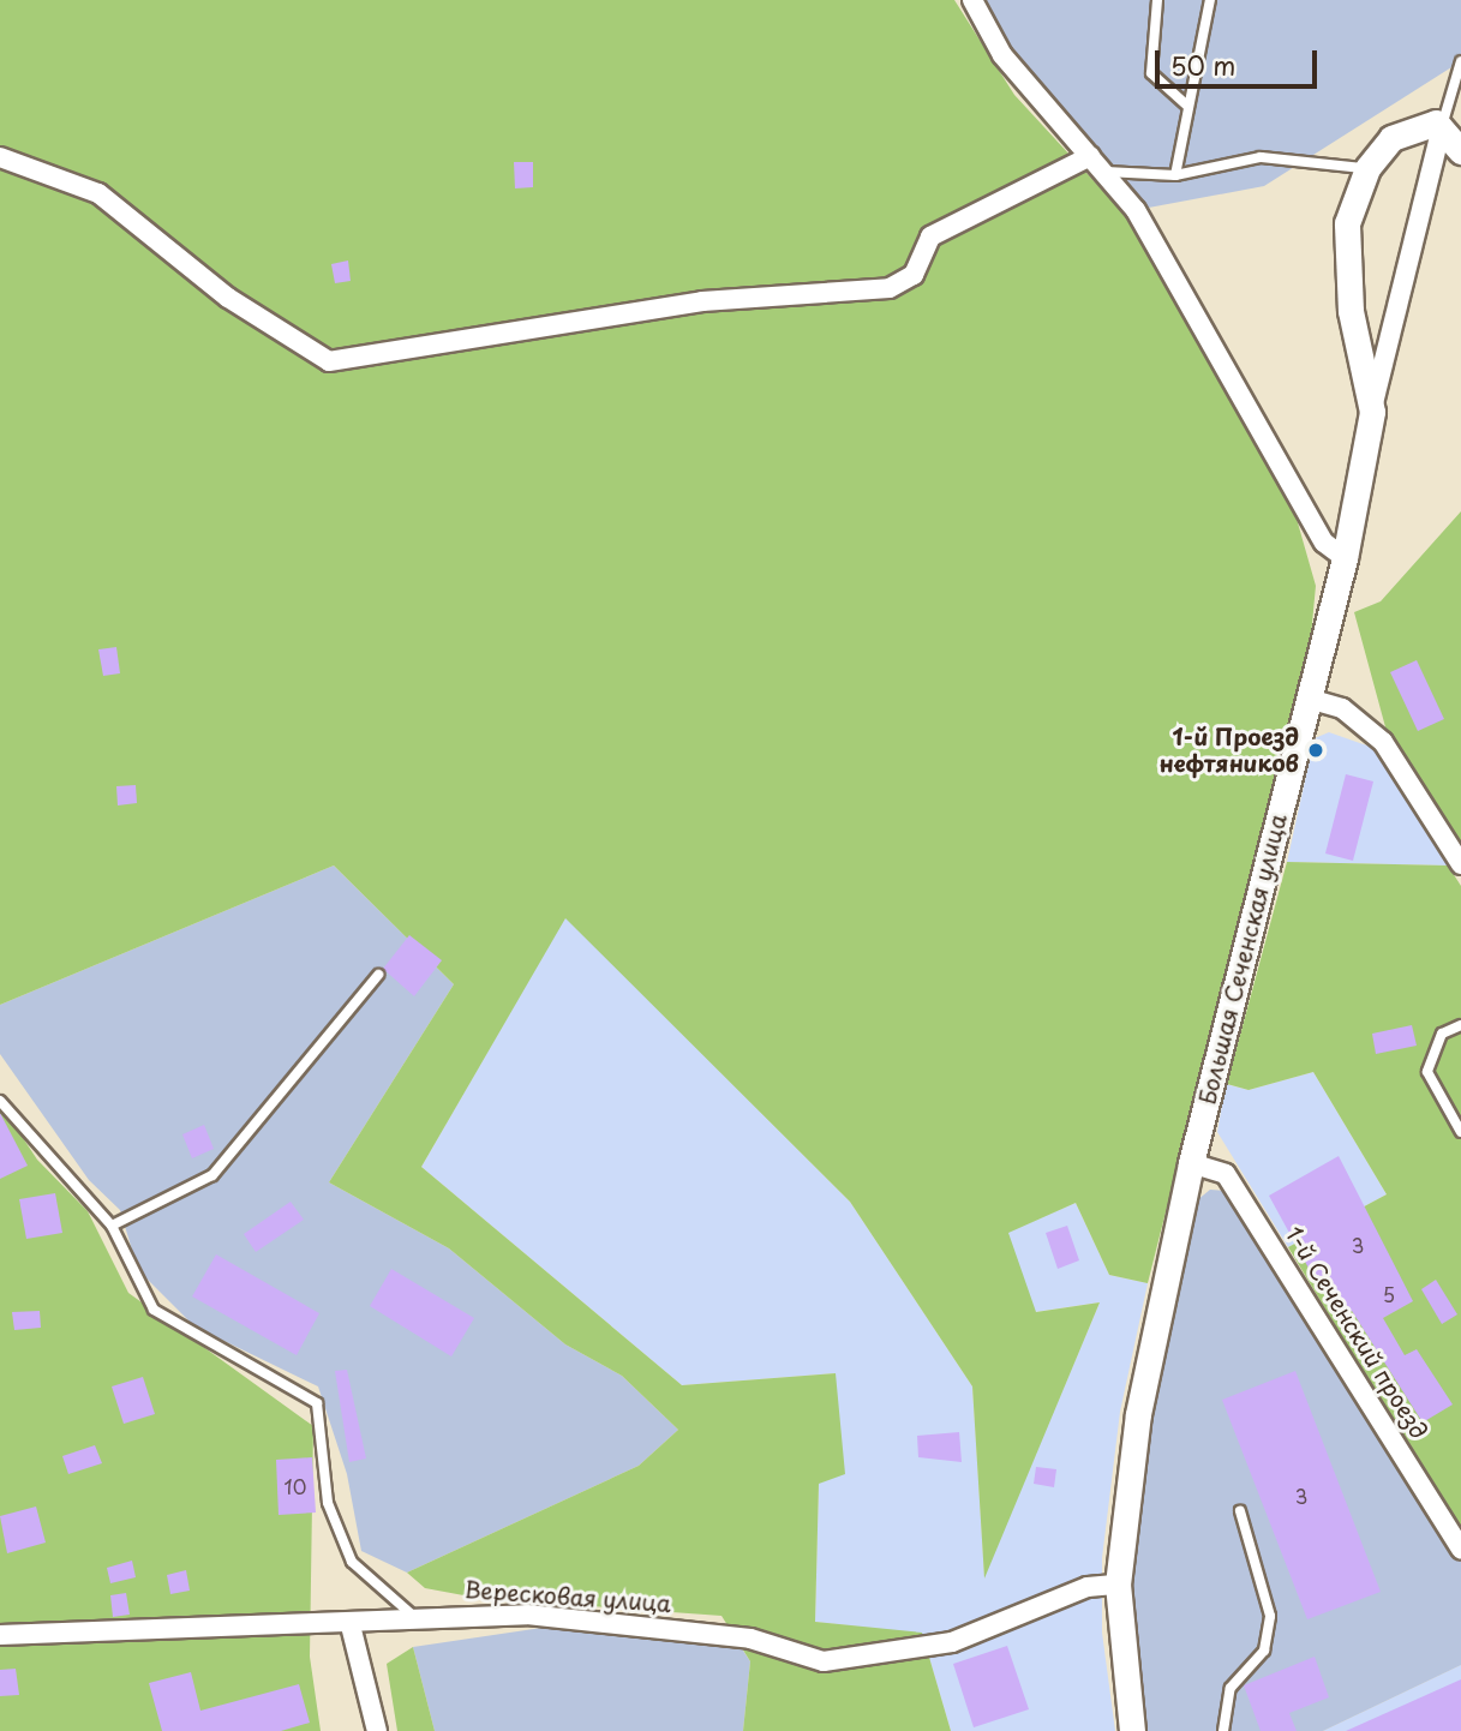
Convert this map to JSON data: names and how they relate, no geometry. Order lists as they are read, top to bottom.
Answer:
{
  "streets": {
    "street": ["Большая Сеченская улица", "1-й Сеченский проезд", "Вересковая улица"]
  },
  "crossings": [
    ["Большая Сеченская улица", "1-й Сеченский проезд"],
    ["Большая Сеченская улица", "Вересковая улица"]
  ],
  "places": ["1-й Проезд нефтяников"],
  "house_numbers": [
    "3",
    "5",
    "10",
    "3"
  ],
  "scale_bar": "50 m"
}
